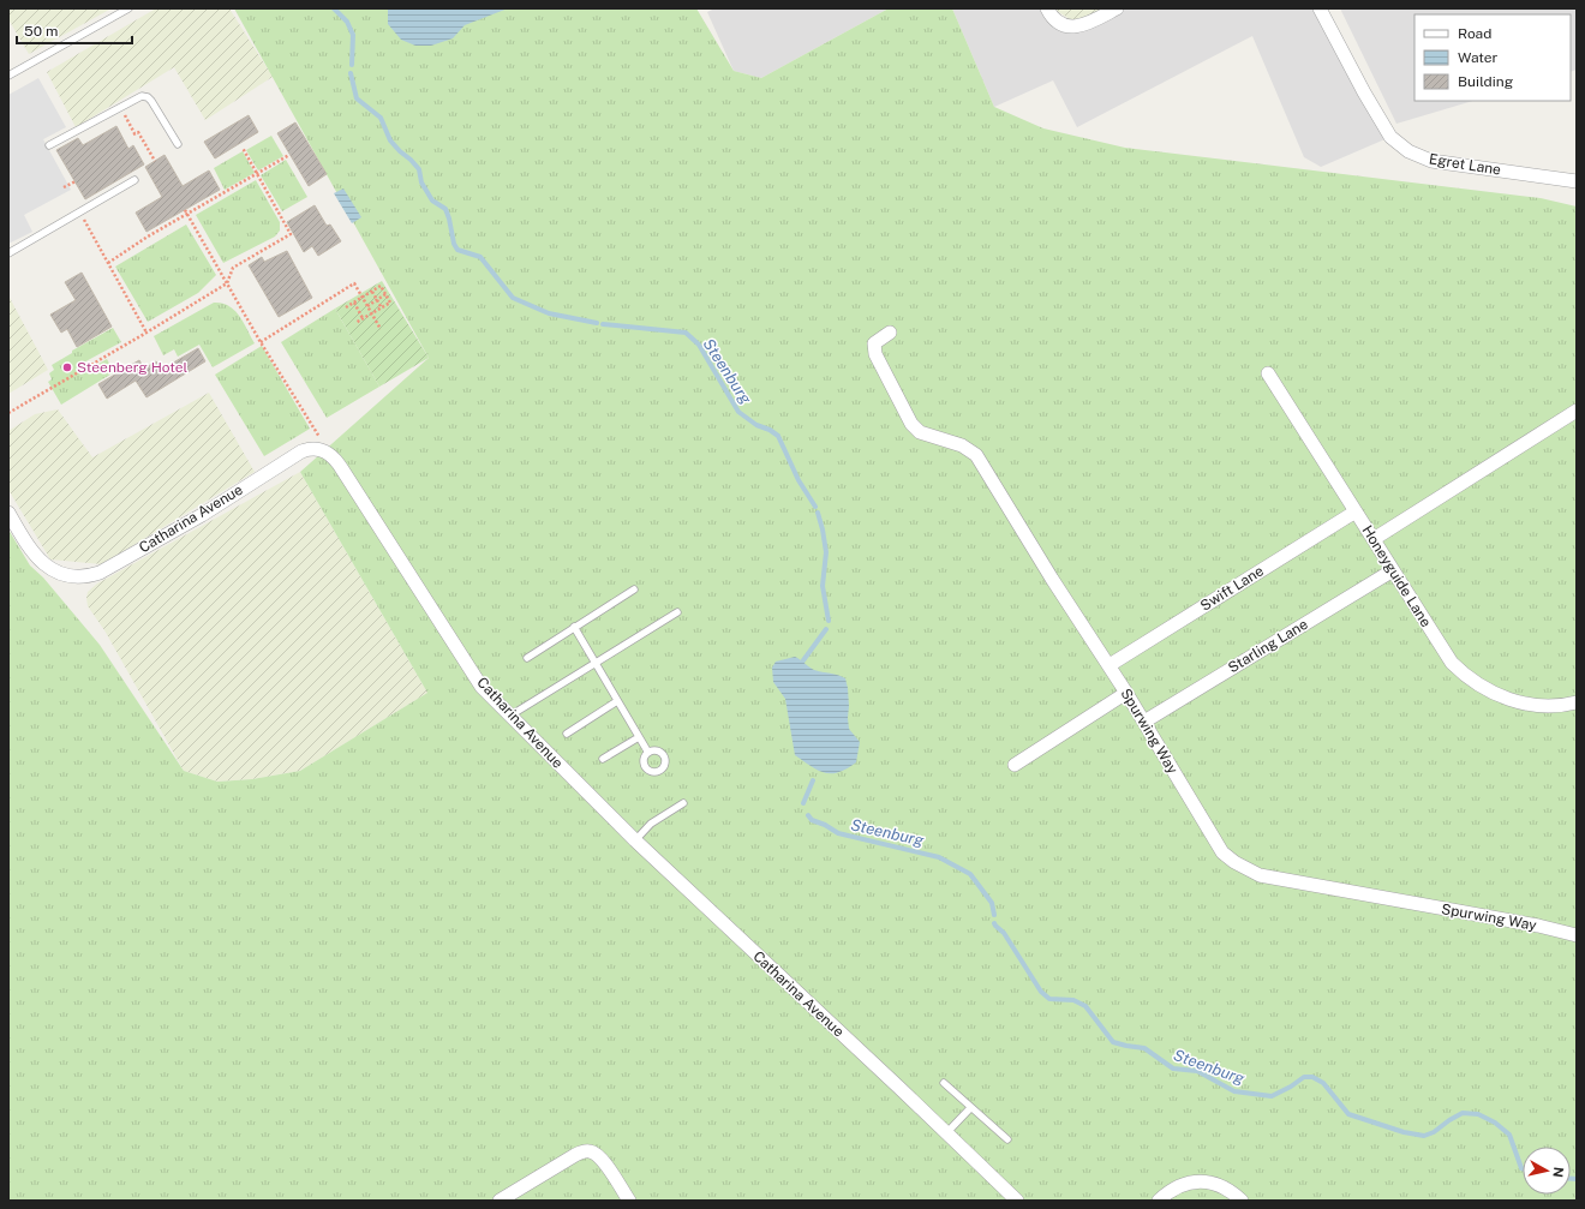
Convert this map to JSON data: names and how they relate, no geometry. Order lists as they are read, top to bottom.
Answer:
{
  "streets": {
    "street": [
      "Egret Lane",
      "Catharina Avenue",
      "Honeyguide Lane",
      "Swift Lane",
      "Starling Lane",
      "Spurwing Way"
    ]
  },
  "crossings": [
    ["Honeyguide Lane", "Swift Lane"],
    ["Honeyguide Lane", "Starling Lane"],
    ["Swift Lane", "Spurwing Way"],
    ["Starling Lane", "Spurwing Way"]
  ],
  "water": ["Steenburg"],
  "places": ["Steenberg Hotel"],
  "legend": ["Road", "Water", "Building"],
  "scale_bar": "50 m",
  "north": "right"
}
